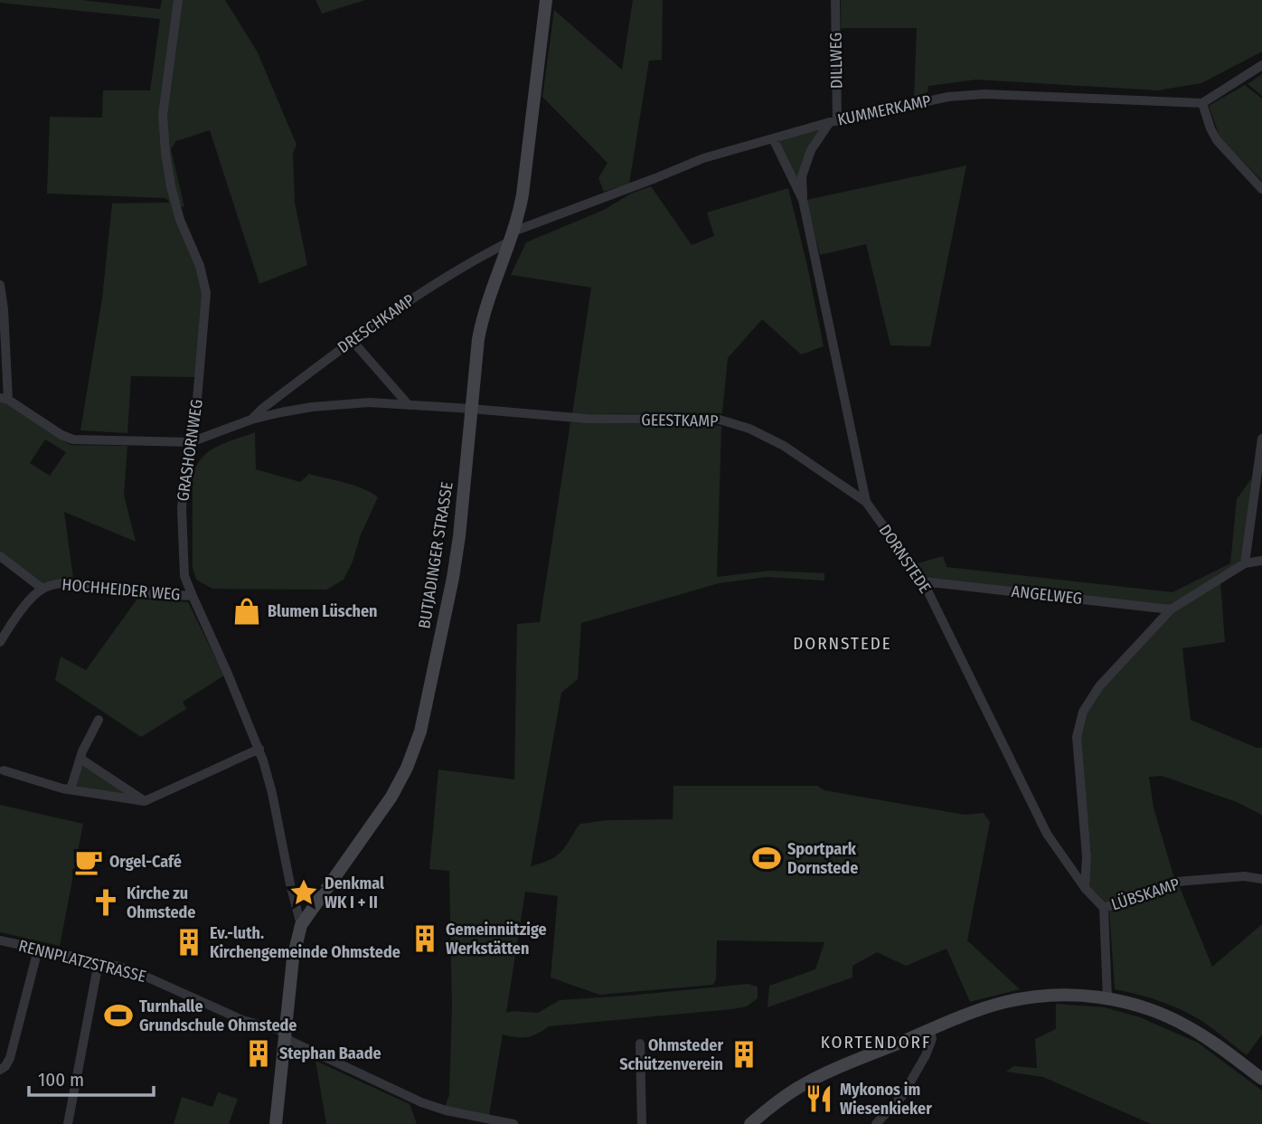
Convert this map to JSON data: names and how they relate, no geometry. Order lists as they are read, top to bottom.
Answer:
{
  "streets": {
    "street": [
      "DILLWEG",
      "KUMMERKAMP",
      "DRESCHKAMP",
      "GEESTKAMP",
      "GRASHORNWEG",
      "BUTJADINGER STRASSE",
      "DORNSTEDE",
      "HOCHHEIDER WEG",
      "ANGELWEG",
      "LÜBSKAMP",
      "RENNPLATZSTRASSE"
    ]
  },
  "crossings": [
    ["DILLWEG", "KUMMERKAMP"],
    ["DILLWEG", "DORNSTEDE"],
    ["KUMMERKAMP", "DRESCHKAMP"],
    ["KUMMERKAMP", "BUTJADINGER STRASSE"],
    ["KUMMERKAMP", "DORNSTEDE"],
    ["DRESCHKAMP", "GEESTKAMP"],
    ["DRESCHKAMP", "BUTJADINGER STRASSE"],
    ["GEESTKAMP", "BUTJADINGER STRASSE"],
    ["GEESTKAMP", "DORNSTEDE"],
    ["GRASHORNWEG", "BUTJADINGER STRASSE"],
    ["GRASHORNWEG", "HOCHHEIDER WEG"],
    ["BUTJADINGER STRASSE", "RENNPLATZSTRASSE"],
    ["DORNSTEDE", "ANGELWEG"],
    ["DORNSTEDE", "LÜBSKAMP"]
  ],
  "districts": ["DORNSTEDE", "KORTENDORF"],
  "places": {
    "shop": ["Blumen Lüschen"],
    "sports": ["Sportpark Dornstede", "Turnhalle Grundschule Ohmstede"],
    "cafe": ["Orgel-Café"],
    "place": ["Denkmal WK I + II"],
    "church": ["Kirche zu Ohmstede"],
    "building": [
      "Gemeinnützige Werkstätten",
      "Ev.-luth. Kirchengemeinde Ohmstede",
      "Stephan Baade",
      "Ohmsteder Schützenverein"
    ],
    "restaurant": ["Mykonos im Wiesenkieker"]
  },
  "scale_bar": "100 m"
}
